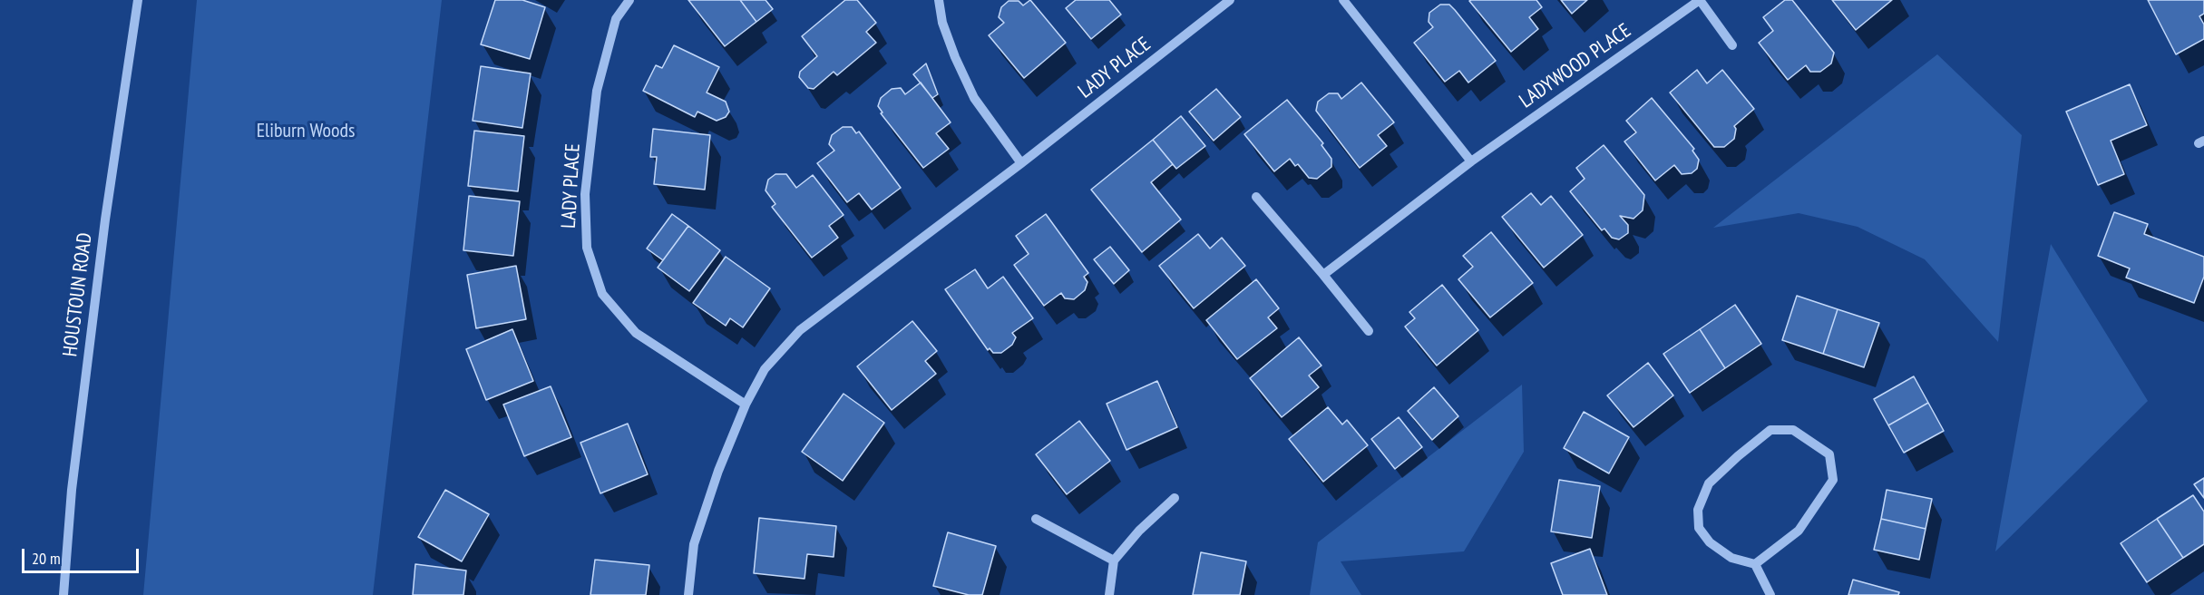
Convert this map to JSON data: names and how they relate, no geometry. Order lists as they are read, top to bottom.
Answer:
{
  "streets": {
    "street": ["LADYWOOD PLACE", "LADY PLACE", "HOUSTOUN ROAD"]
  },
  "parks": ["Eliburn Woods"],
  "scale_bar": "20 m"
}
